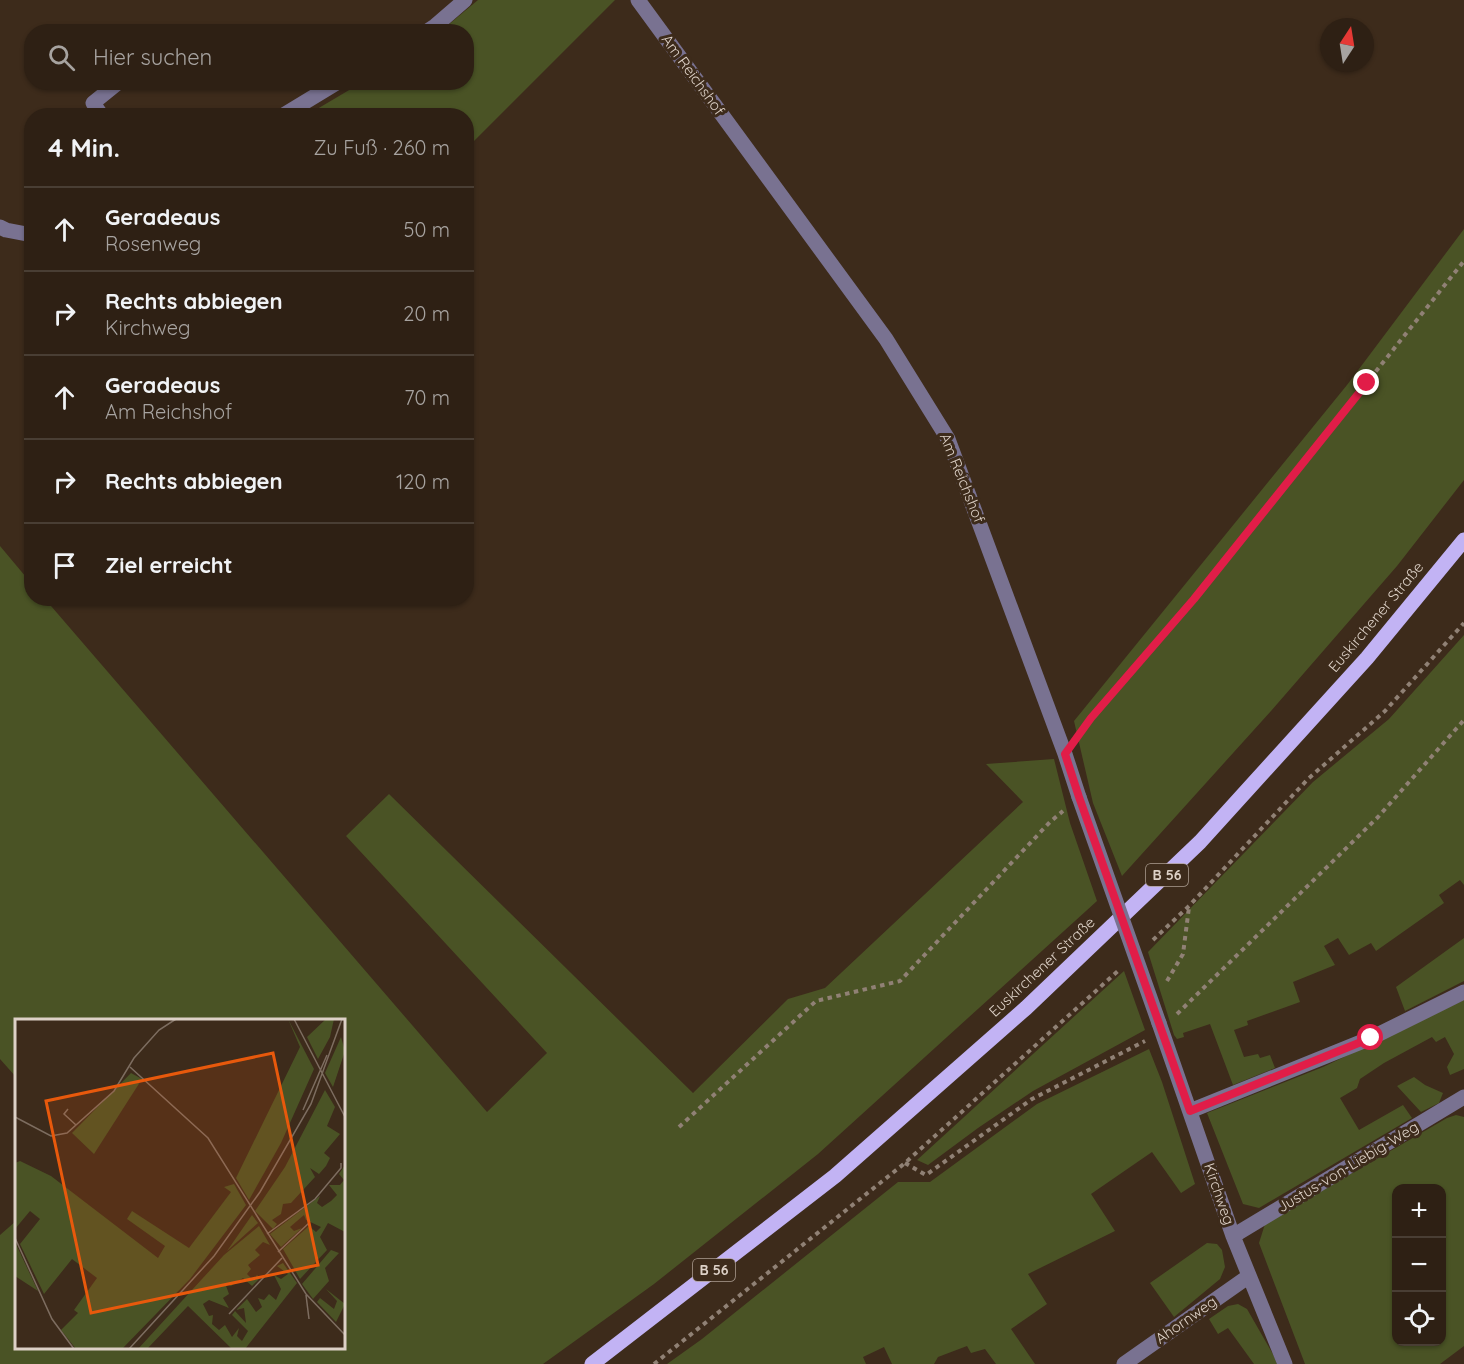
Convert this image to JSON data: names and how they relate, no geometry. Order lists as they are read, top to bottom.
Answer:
{
  "streets": {
    "main road": ["Euskirchener Straße", "B 56"],
    "street": [
      "Am Reichshof",
      "Justus-von-Liebig-Weg",
      "Kirchweg",
      "Ahornweg"
    ]
  },
  "crossings": [
    ["Am Reichshof", "Kirchweg"],
    ["Justus-von-Liebig-Weg", "Kirchweg"],
    ["Kirchweg", "Ahornweg"]
  ],
  "north": "top",
  "page": {
    "search": "Hier suchen",
    "heading": ["4 Min.", "Zu Fuß · 260 m"],
    "list": [
      ["Geradeaus", "Rosenweg", "50 m"],
      ["Rechts abbiegen", "Kirchweg", "20 m"],
      ["Geradeaus", "Am Reichshof", "70 m"],
      ["Rechts abbiegen", "120 m"],
      "Ziel erreicht"
    ],
    "map_buttons": ["+", "−"]
  }
}
